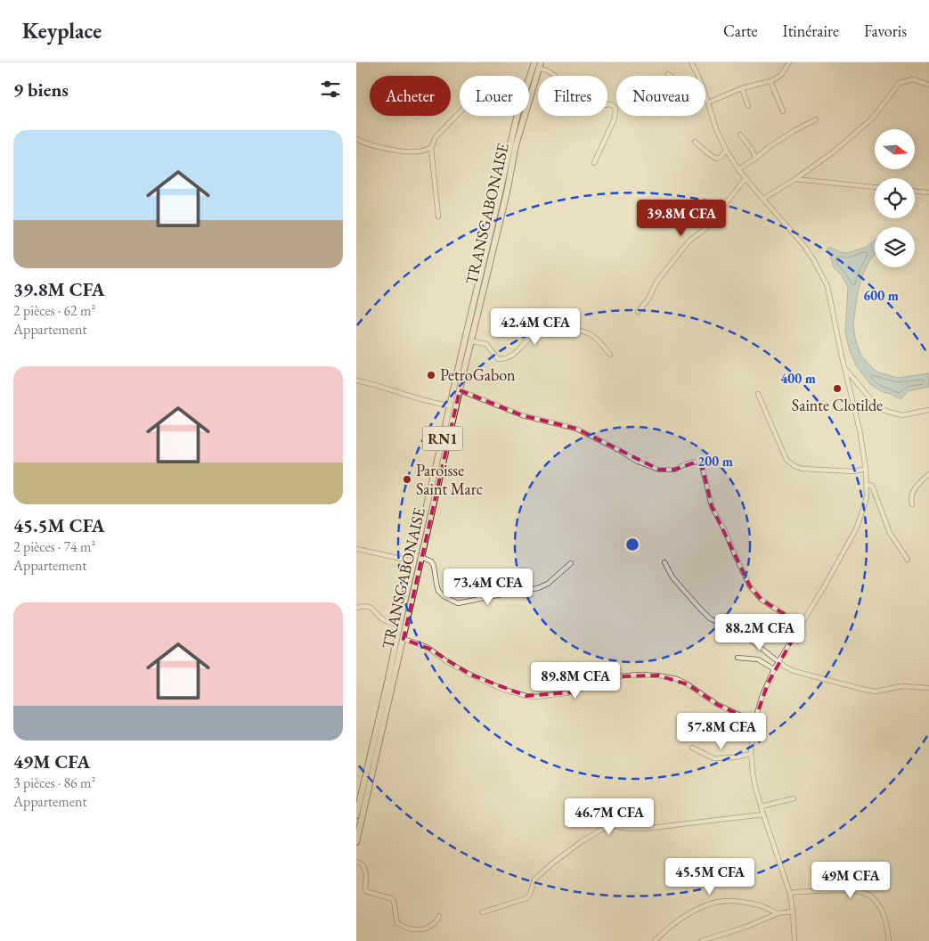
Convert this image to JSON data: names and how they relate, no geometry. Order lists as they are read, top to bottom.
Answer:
{
  "streets": {
    "highway": ["TRANSGABONAISE", "RN1"]
  },
  "places": ["PetroGabon", "Sainte Clotilde", "Paroisse Saint Marc"],
  "north": "right",
  "page": {
    "header": "Keyplace",
    "nav": ["Carte", "Itinéraire", "Favoris"],
    "heading": "9 biens",
    "chip": [
      "Acheter",
      "Louer",
      "Filtres",
      "Nouveau"
    ],
    "list": [
      {
        "name": "39.8M CFA",
        "note": "2 pièces · 62 m² · Appartement"
      },
      {
        "name": "45.5M CFA",
        "note": "2 pièces · 74 m² · Appartement"
      },
      {
        "name": "49M CFA",
        "note": "3 pièces · 86 m² · Appartement"
      }
    ],
    "price": [
      "39.8M CFA",
      "42.4M CFA",
      "73.4M CFA",
      "88.2M CFA",
      "89.8M CFA",
      "57.8M CFA",
      "46.7M CFA",
      "45.5M CFA",
      "49M CFA"
    ]
  },
  "rings": ["600 m", "400 m", "200 m"]
}
